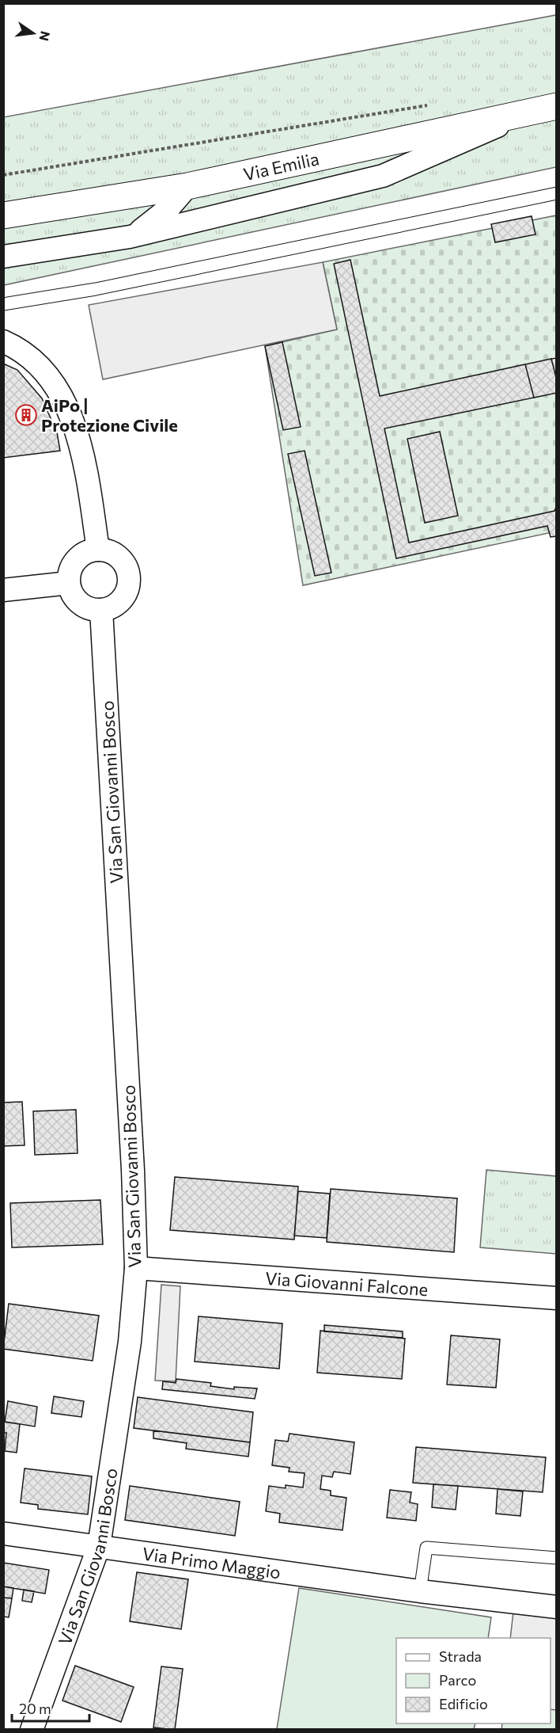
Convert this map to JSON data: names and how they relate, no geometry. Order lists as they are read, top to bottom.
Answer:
{
  "streets": {
    "main road": ["Via Emilia"],
    "street": ["Via San Giovanni Bosco", "Via Giovanni Falcone", "Via Primo Maggio"]
  },
  "crossings": [
    ["Via San Giovanni Bosco", "Via Giovanni Falcone"],
    ["Via San Giovanni Bosco", "Via Primo Maggio"]
  ],
  "places": {
    "building": ["AiPo | Protezione Civile"]
  },
  "legend": ["Strada", "Parco", "Edificio"],
  "scale_bar": "20 m",
  "north": "right"
}
